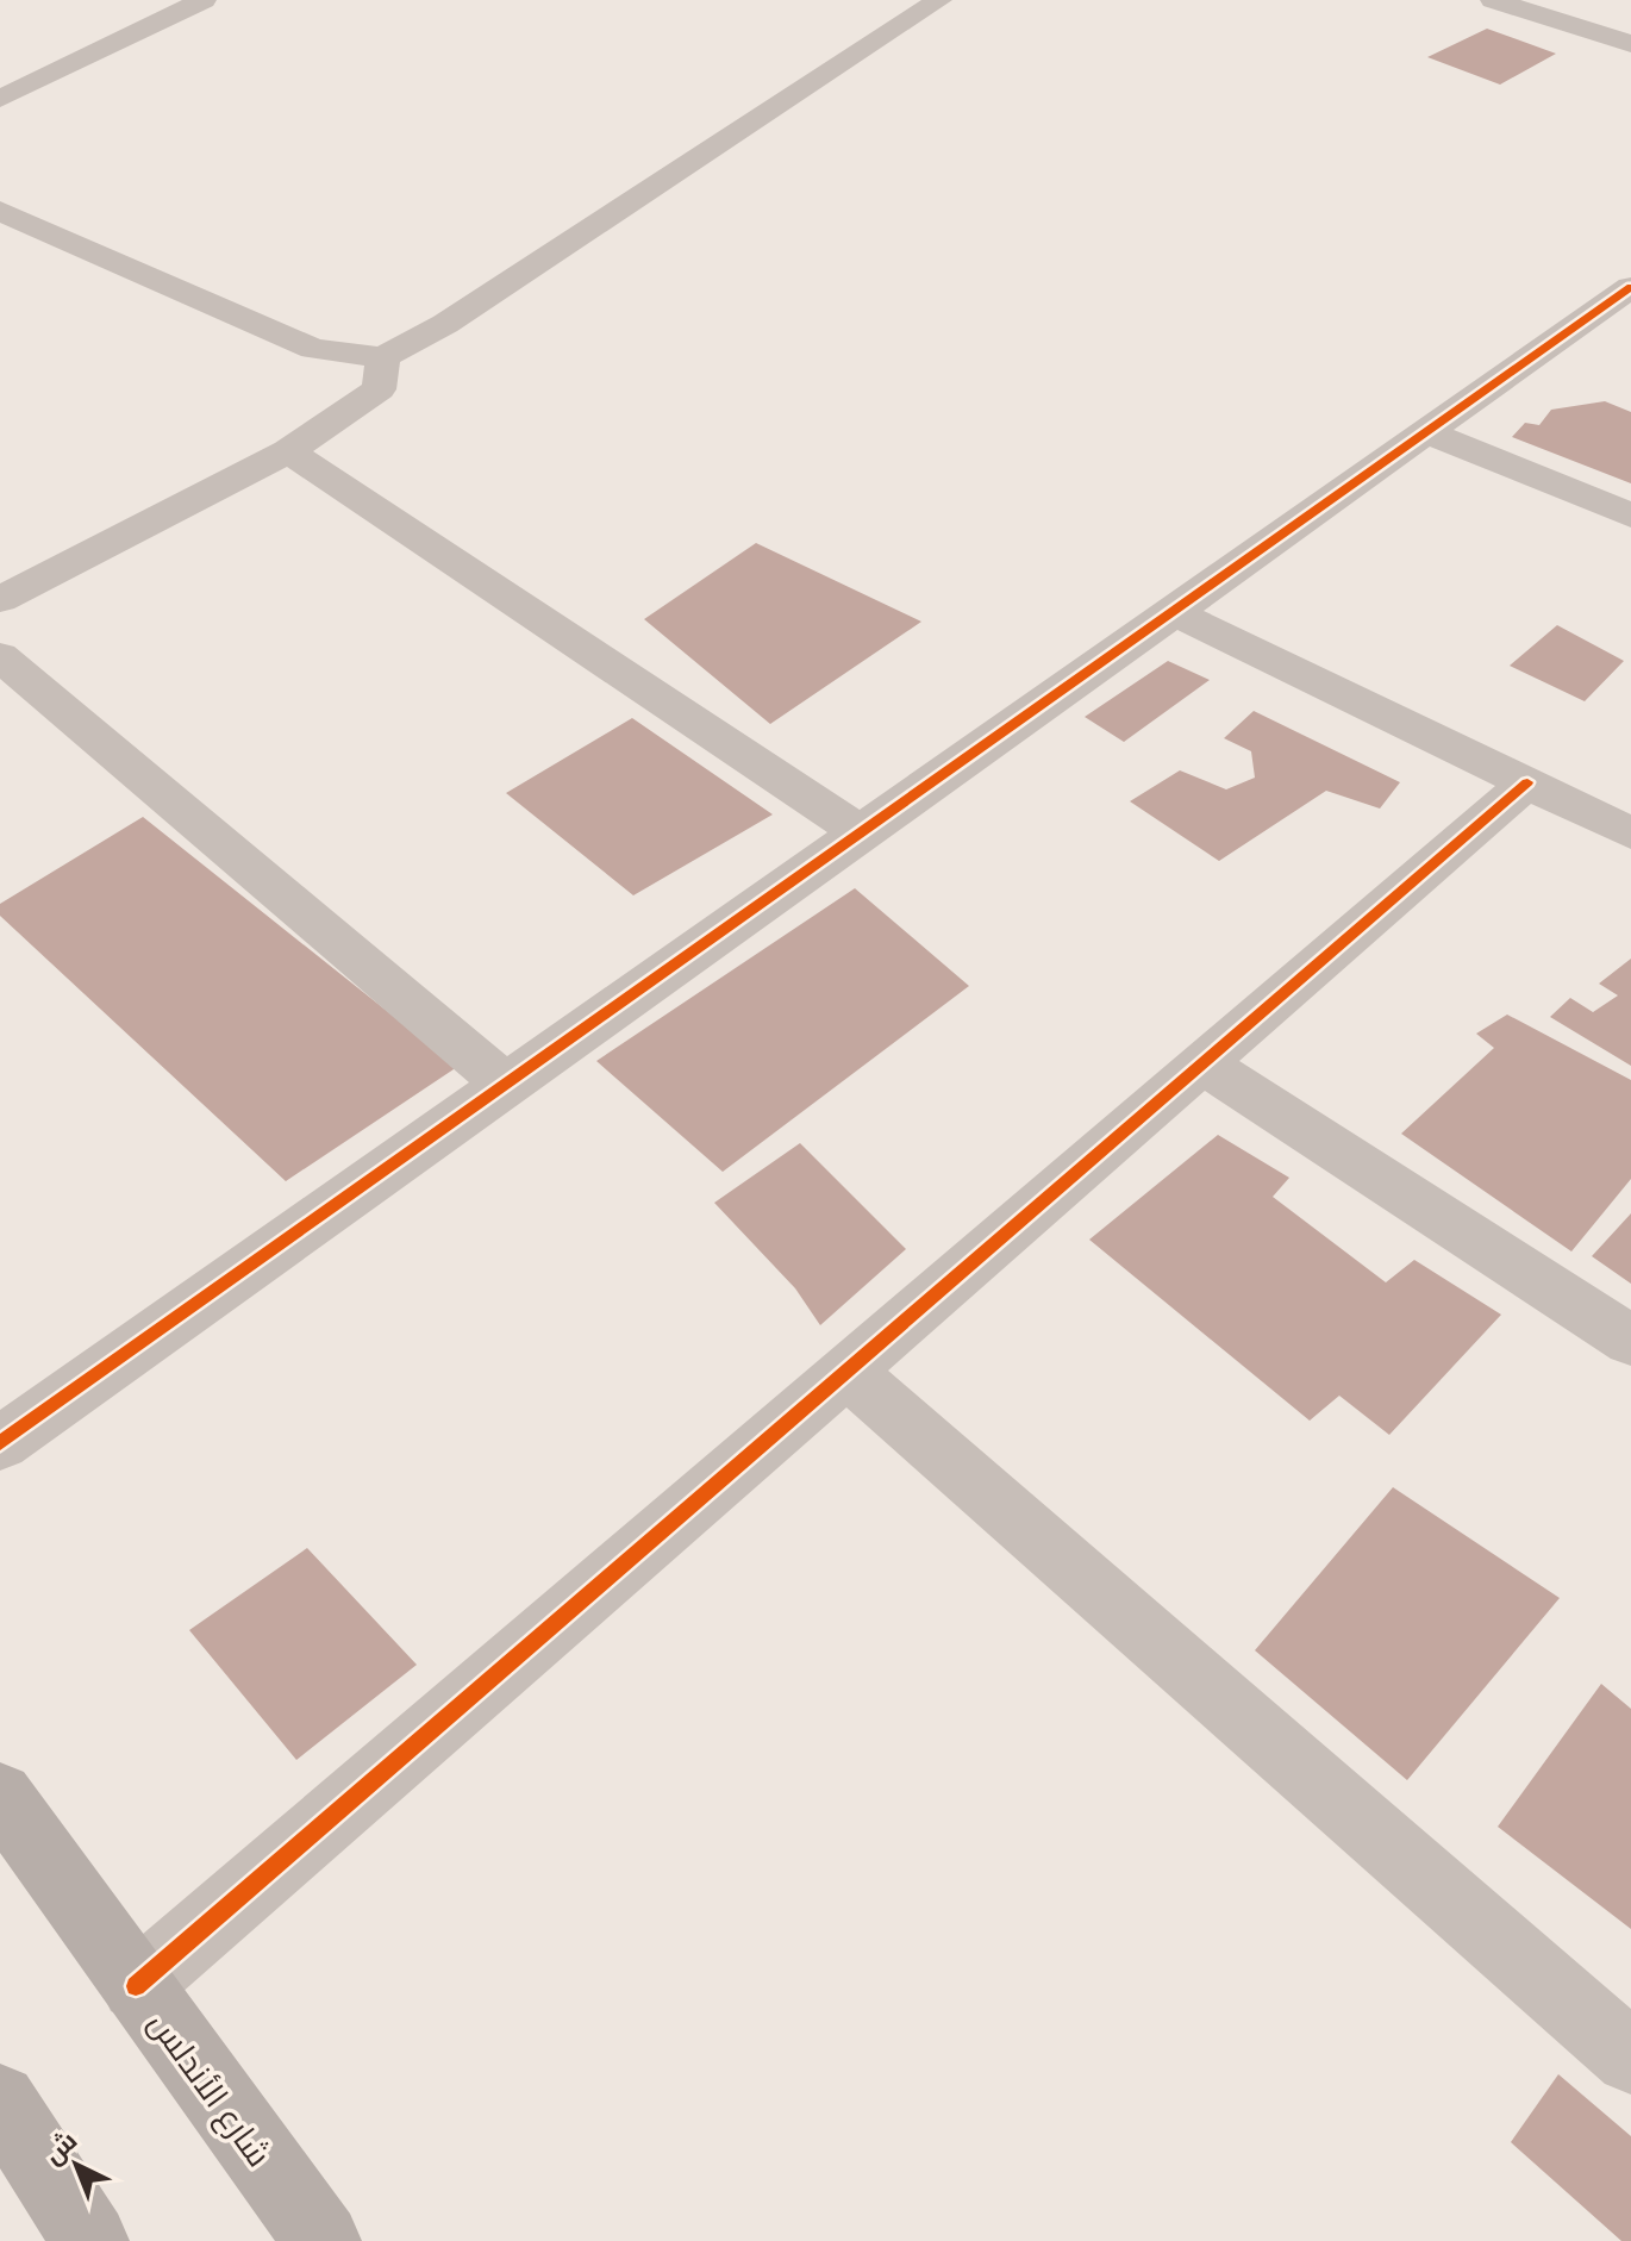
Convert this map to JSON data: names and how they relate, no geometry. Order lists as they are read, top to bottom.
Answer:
{
  "streets": {
    "main road": ["شارع الأندلس"]
  },
  "north": "top left"
}
